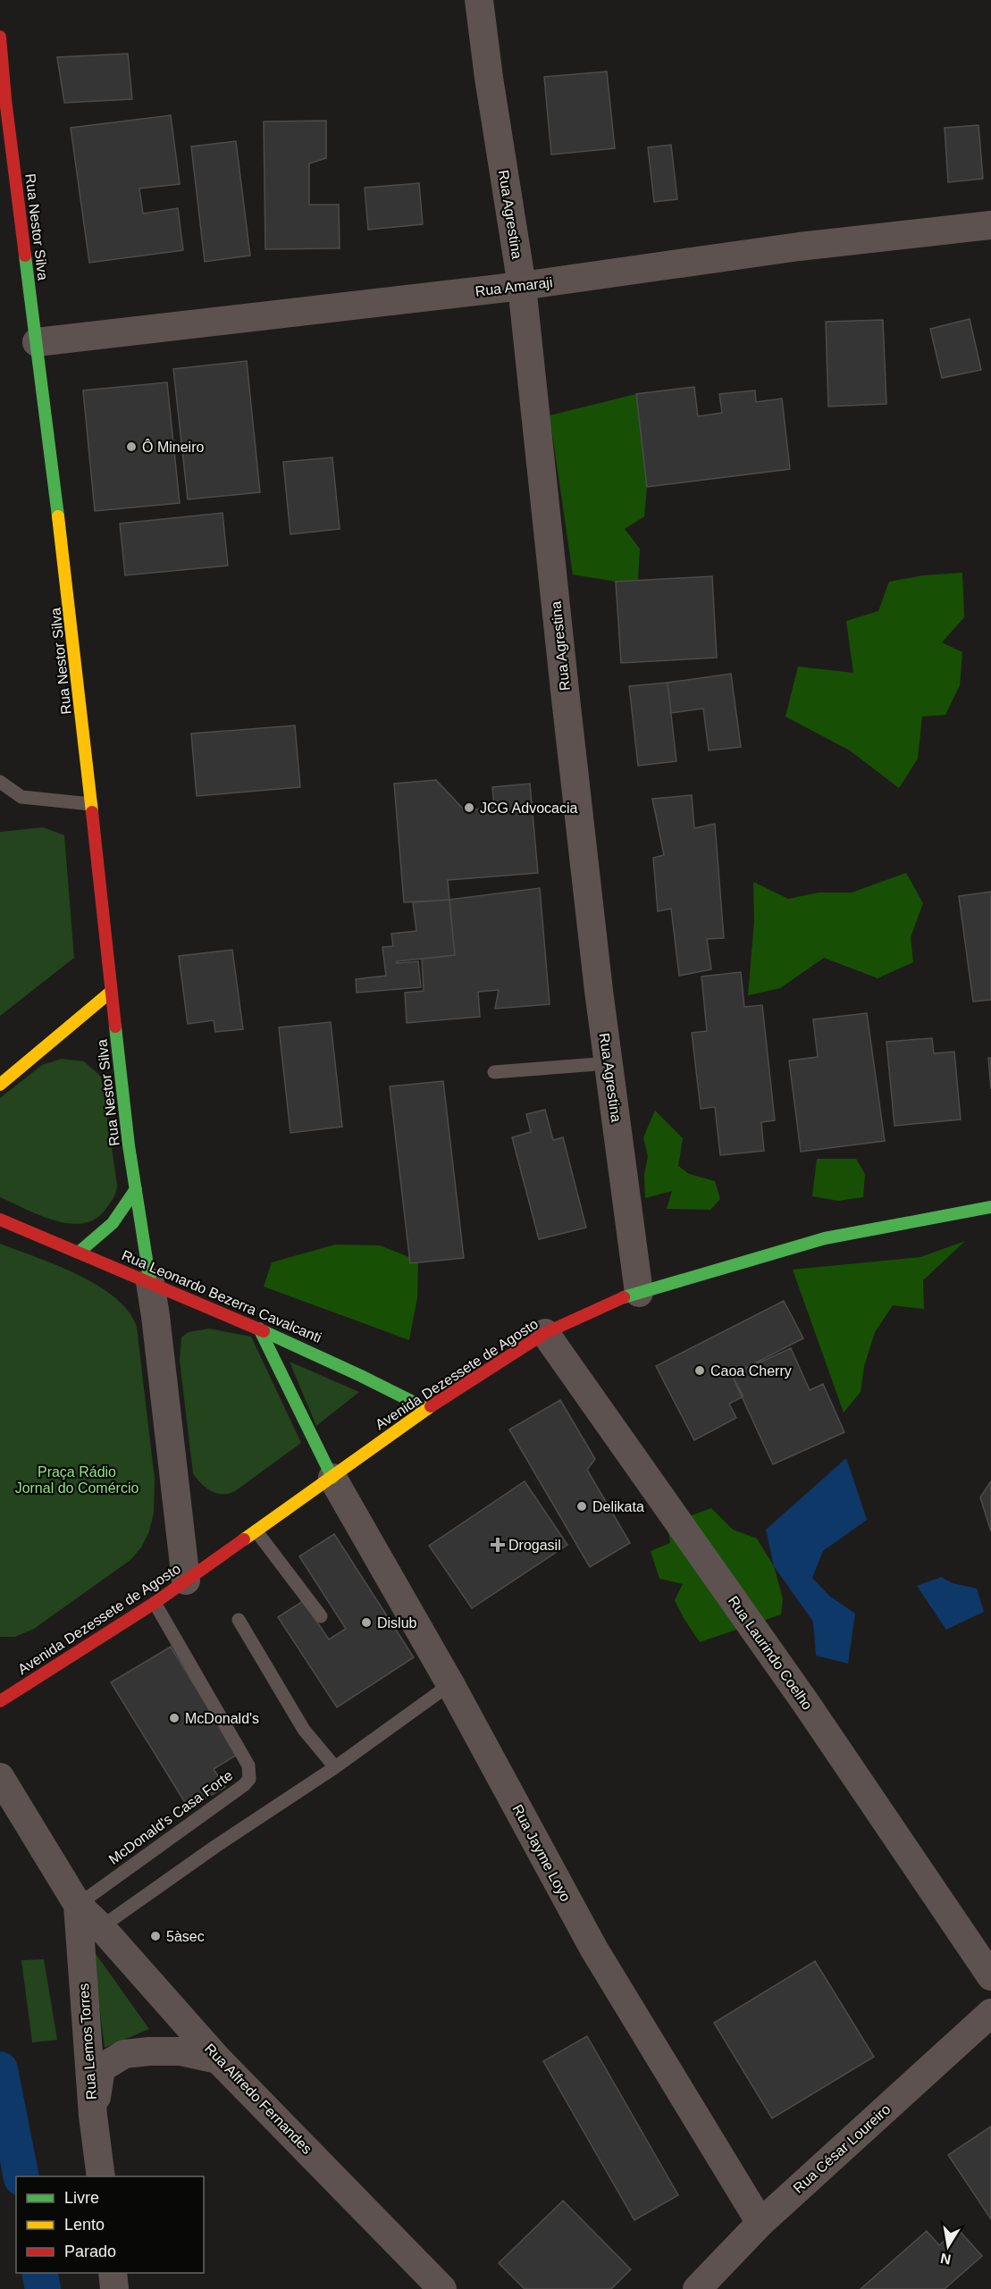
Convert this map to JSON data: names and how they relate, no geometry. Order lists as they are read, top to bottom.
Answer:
{
  "streets": {
    "main road": ["Rua Nestor Silva", "Rua Leonardo Bezerra Cavalcanti", "Avenida Dezessete de Agosto"],
    "street": [
      "Rua Agrestina",
      "Rua Amaraji",
      "Rua Laurindo Coelho",
      "Rua Jayme Loyo",
      "Rua Lemos Torres",
      "Rua Alfredo Fernandes",
      "Rua César Loureiro"
    ],
    "lane": ["McDonald's Casa Forte"]
  },
  "crossings": [
    ["Rua Agrestina", "Rua Amaraji"],
    ["Rua Agrestina", "Avenida Dezessete de Agosto"],
    ["Rua Nestor Silva", "Rua Amaraji"],
    ["Rua Nestor Silva", "Rua Leonardo Bezerra Cavalcanti"],
    ["Rua Leonardo Bezerra Cavalcanti", "Avenida Dezessete de Agosto"],
    ["Avenida Dezessete de Agosto", "Rua Laurindo Coelho"],
    ["Avenida Dezessete de Agosto", "McDonald's Casa Forte"],
    ["Avenida Dezessete de Agosto", "Rua Jayme Loyo"],
    ["McDonald's Casa Forte", "Rua Lemos Torres"],
    ["McDonald's Casa Forte", "Rua Alfredo Fernandes"],
    ["Rua Jayme Loyo", "Rua César Loureiro"],
    ["Rua Lemos Torres", "Rua Alfredo Fernandes"]
  ],
  "parks": ["Praça Rádio Jornal do Comércio"],
  "places": {
    "other": [
      "Ô Mineiro",
      "JCG Advocacia",
      "Caoa Cherry",
      "Delikata",
      "Dislub",
      "McDonald's",
      "5àsec"
    ],
    "health": ["Drogasil"]
  },
  "legend": ["Livre", "Lento", "Parado"],
  "north": "bottom"
}
